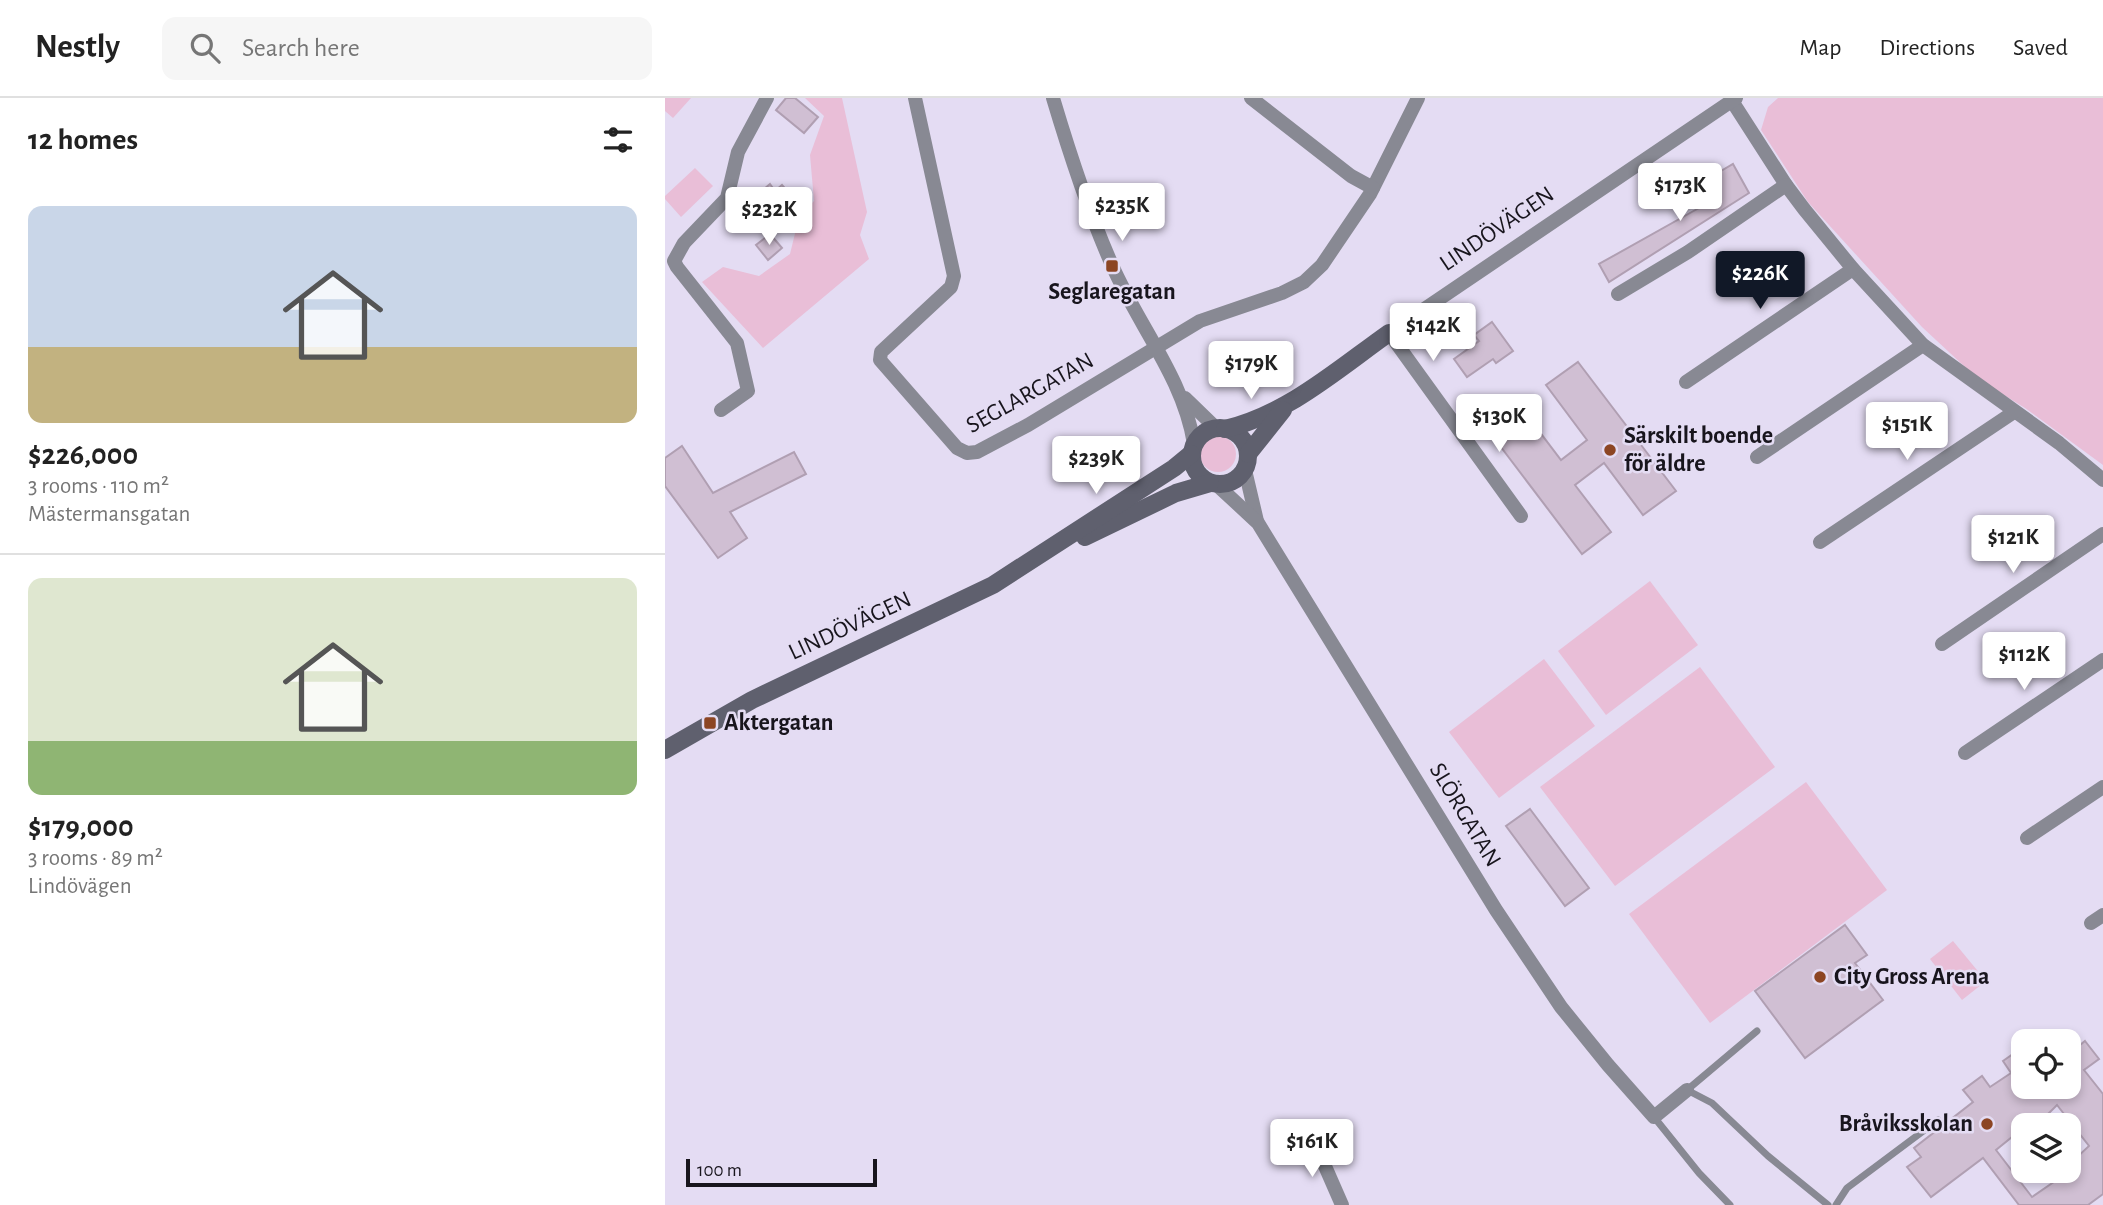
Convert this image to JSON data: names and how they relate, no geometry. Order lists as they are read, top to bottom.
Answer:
{
  "streets": {
    "main road": ["LINDÖVÄGEN"],
    "street": ["SEGLARGATAN", "SLÖRGATAN"]
  },
  "crossings": [
    ["LINDÖVÄGEN", "SLÖRGATAN"]
  ],
  "places": {
    "transit": ["Seglaregatan", "Aktergatan"],
    "other": ["Särskilt boende för äldre", "City Gross Arena", "Bråviksskolan"]
  },
  "scale_bar": "100 m",
  "page": {
    "header": "Nestly",
    "search": "Search here",
    "nav": ["Map", "Directions", "Saved"],
    "heading": "12 homes",
    "price": [
      "$173K",
      "$235K",
      "$232K",
      "$226K",
      "$142K",
      "$179K",
      "$130K",
      "$151K",
      "$239K",
      "$121K",
      "$112K",
      "$161K"
    ],
    "list": [
      {
        "name": "$226,000",
        "note": "3 rooms · 110 m² · Mästermansgatan"
      },
      {
        "name": "$179,000",
        "note": "3 rooms · 89 m² · Lindövägen"
      }
    ],
    "scale": "100 m"
  }
}
